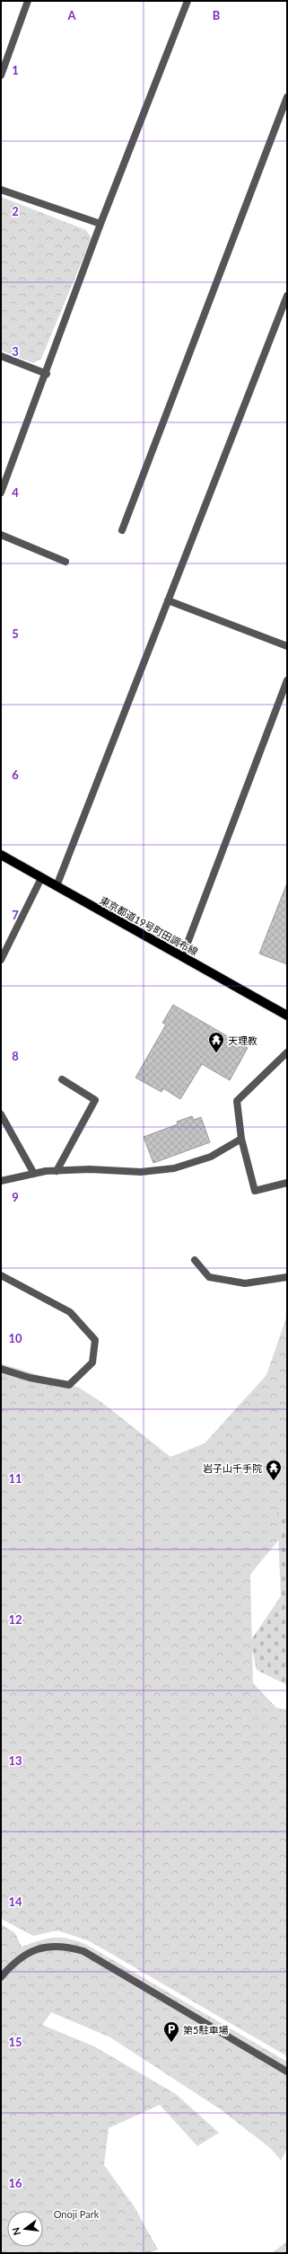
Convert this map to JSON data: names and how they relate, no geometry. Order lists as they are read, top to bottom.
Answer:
{
  "streets": {
    "main road": ["東京都道19号町田調布線"]
  },
  "parks": ["Onoji Park"],
  "places": {
    "temple": ["天理教", "岩子山千手院"],
    "parking": ["第5駐車場"]
  },
  "north": "left",
  "grid": {
    "columns": ["A", "B"],
    "rows": [
      "1",
      "2",
      "3",
      "4",
      "5",
      "6",
      "7",
      "8",
      "9",
      "10",
      "11",
      "12",
      "13",
      "14",
      "15",
      "16"
    ]
  }
}
